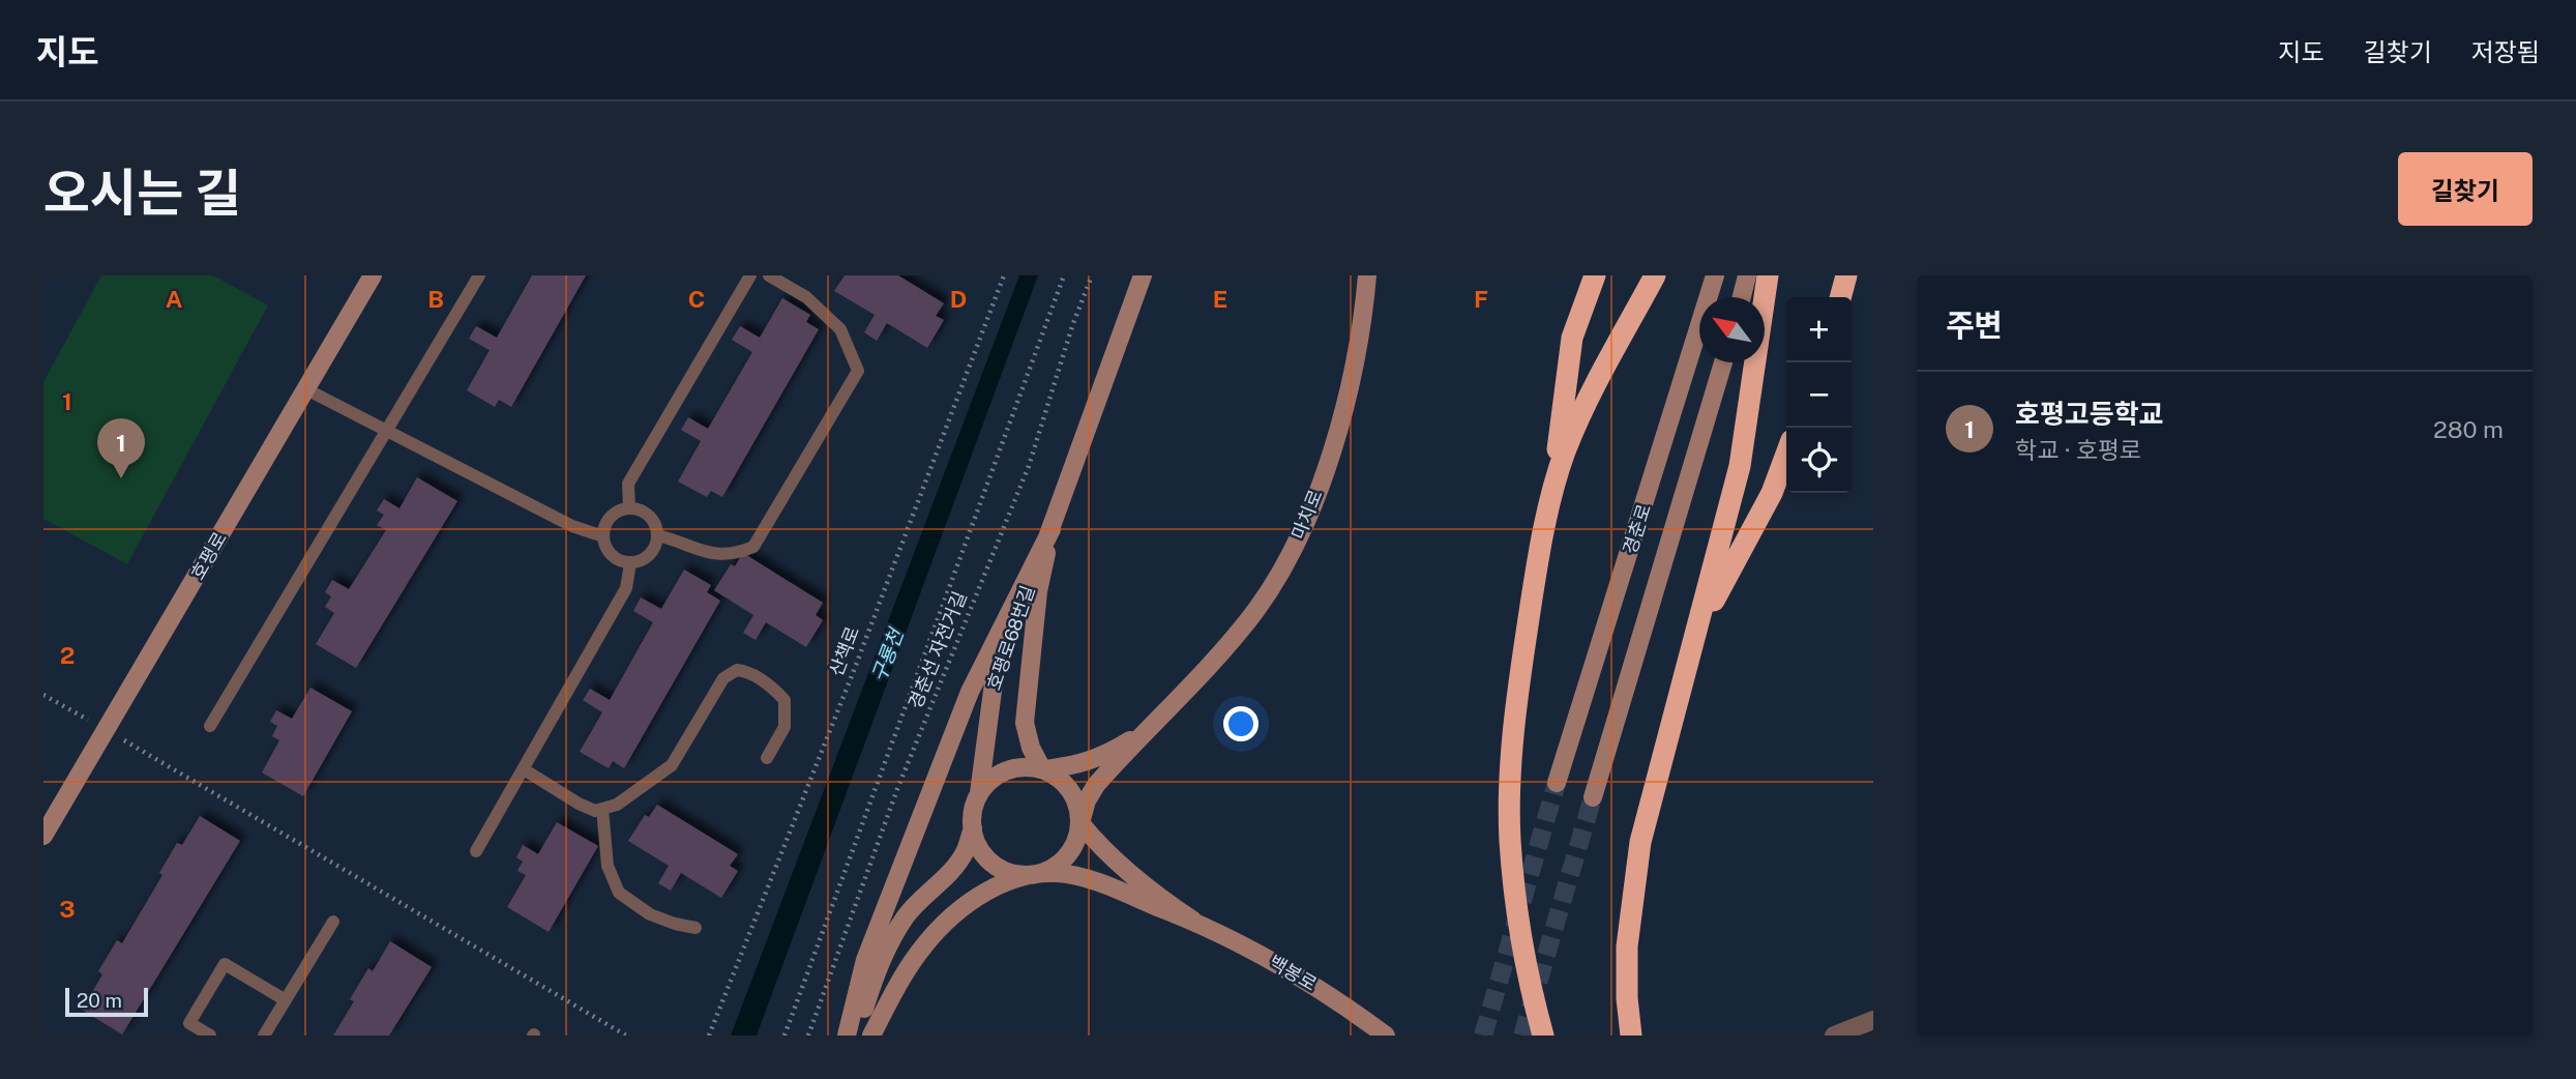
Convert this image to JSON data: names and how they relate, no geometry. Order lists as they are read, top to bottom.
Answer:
{
  "streets": {
    "street": [
      "마치로",
      "경춘로",
      "호평로",
      "호평로68번길",
      "백봉로"
    ],
    "path": ["경춘선 자전거길", "산책로"]
  },
  "crossings": [
    ["마치로", "호평로68번길"]
  ],
  "water": ["구룡천"],
  "scale_bar": "20 m",
  "north": "top left",
  "page": {
    "header": "지도",
    "nav": ["지도", "길찾기", "저장됨"],
    "title": "오시는 길",
    "buttons": "길찾기",
    "heading": "주변",
    "map_buttons": ["+", "−"],
    "list": [
      {
        "mark": "1",
        "name": "호평고등학교",
        "note": "학교 · 호평로",
        "value": "280 m"
      }
    ],
    "pins": "1",
    "scale": "20 m"
  },
  "grid": {
    "columns": [
      "A",
      "B",
      "C",
      "D",
      "E",
      "F"
    ],
    "rows": ["1", "2", "3"]
  }
}
